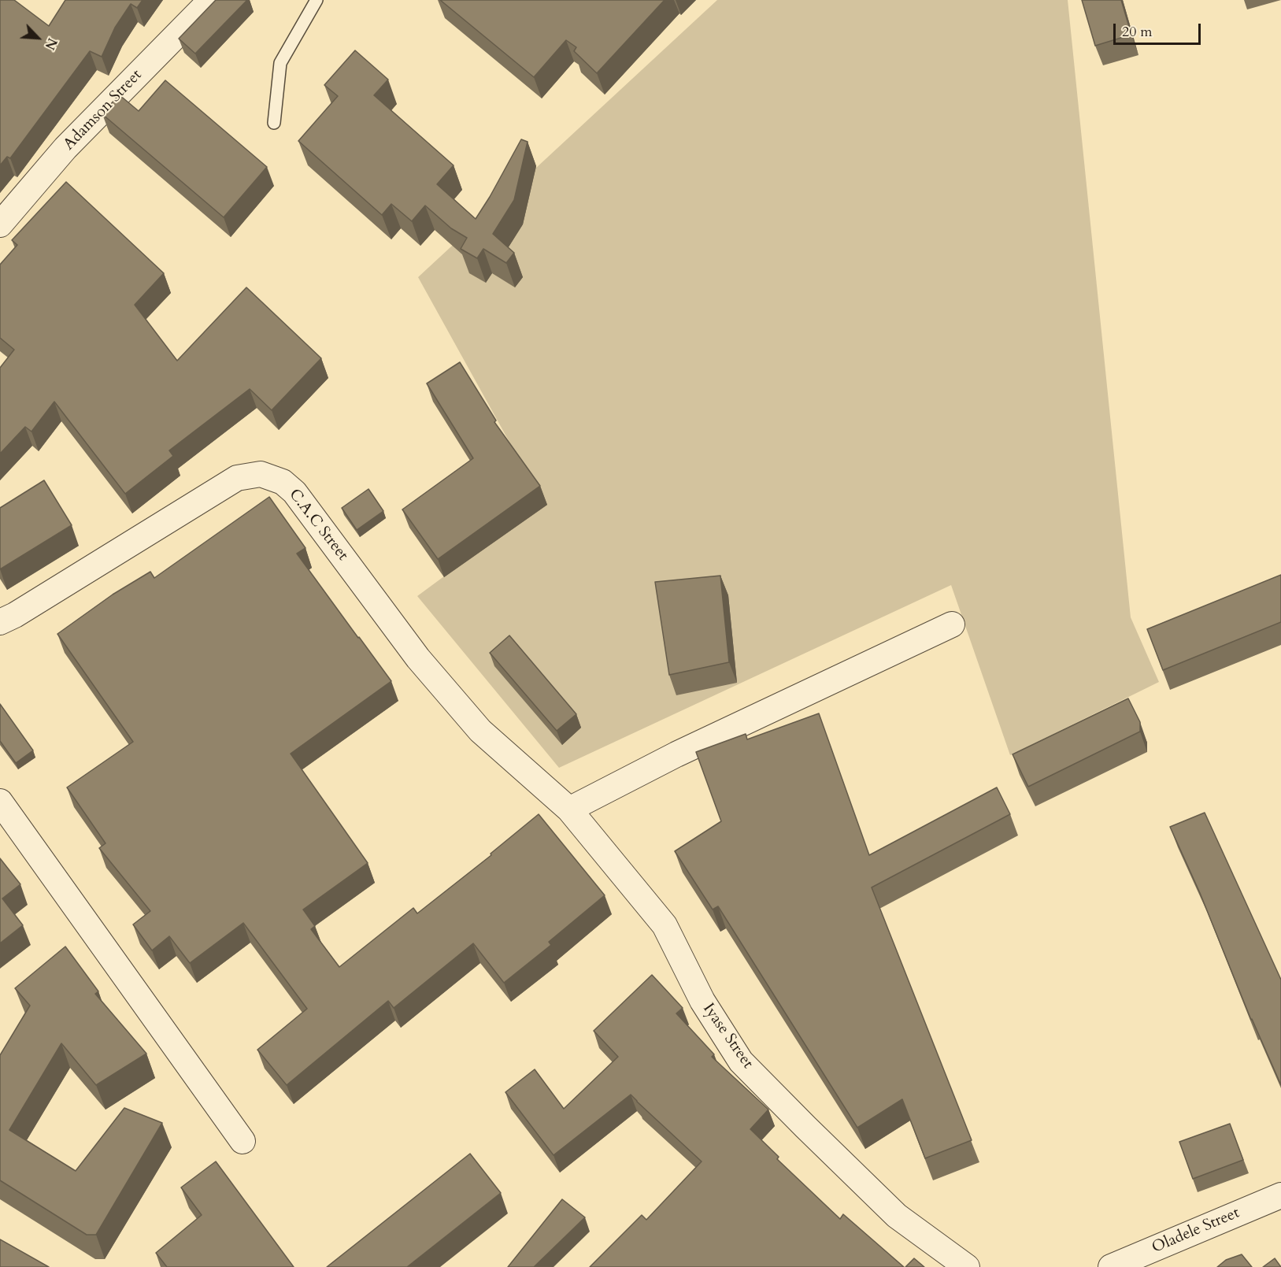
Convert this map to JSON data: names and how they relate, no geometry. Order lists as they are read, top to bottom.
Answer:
{
  "streets": {
    "street": [
      "Adamson Street",
      "C.A.C Street",
      "Iyase Street",
      "Oladele Street"
    ]
  },
  "crossings": [
    ["C.A.C Street", "Iyase Street"]
  ],
  "scale_bar": "20 m",
  "north": "bottom right"
}
